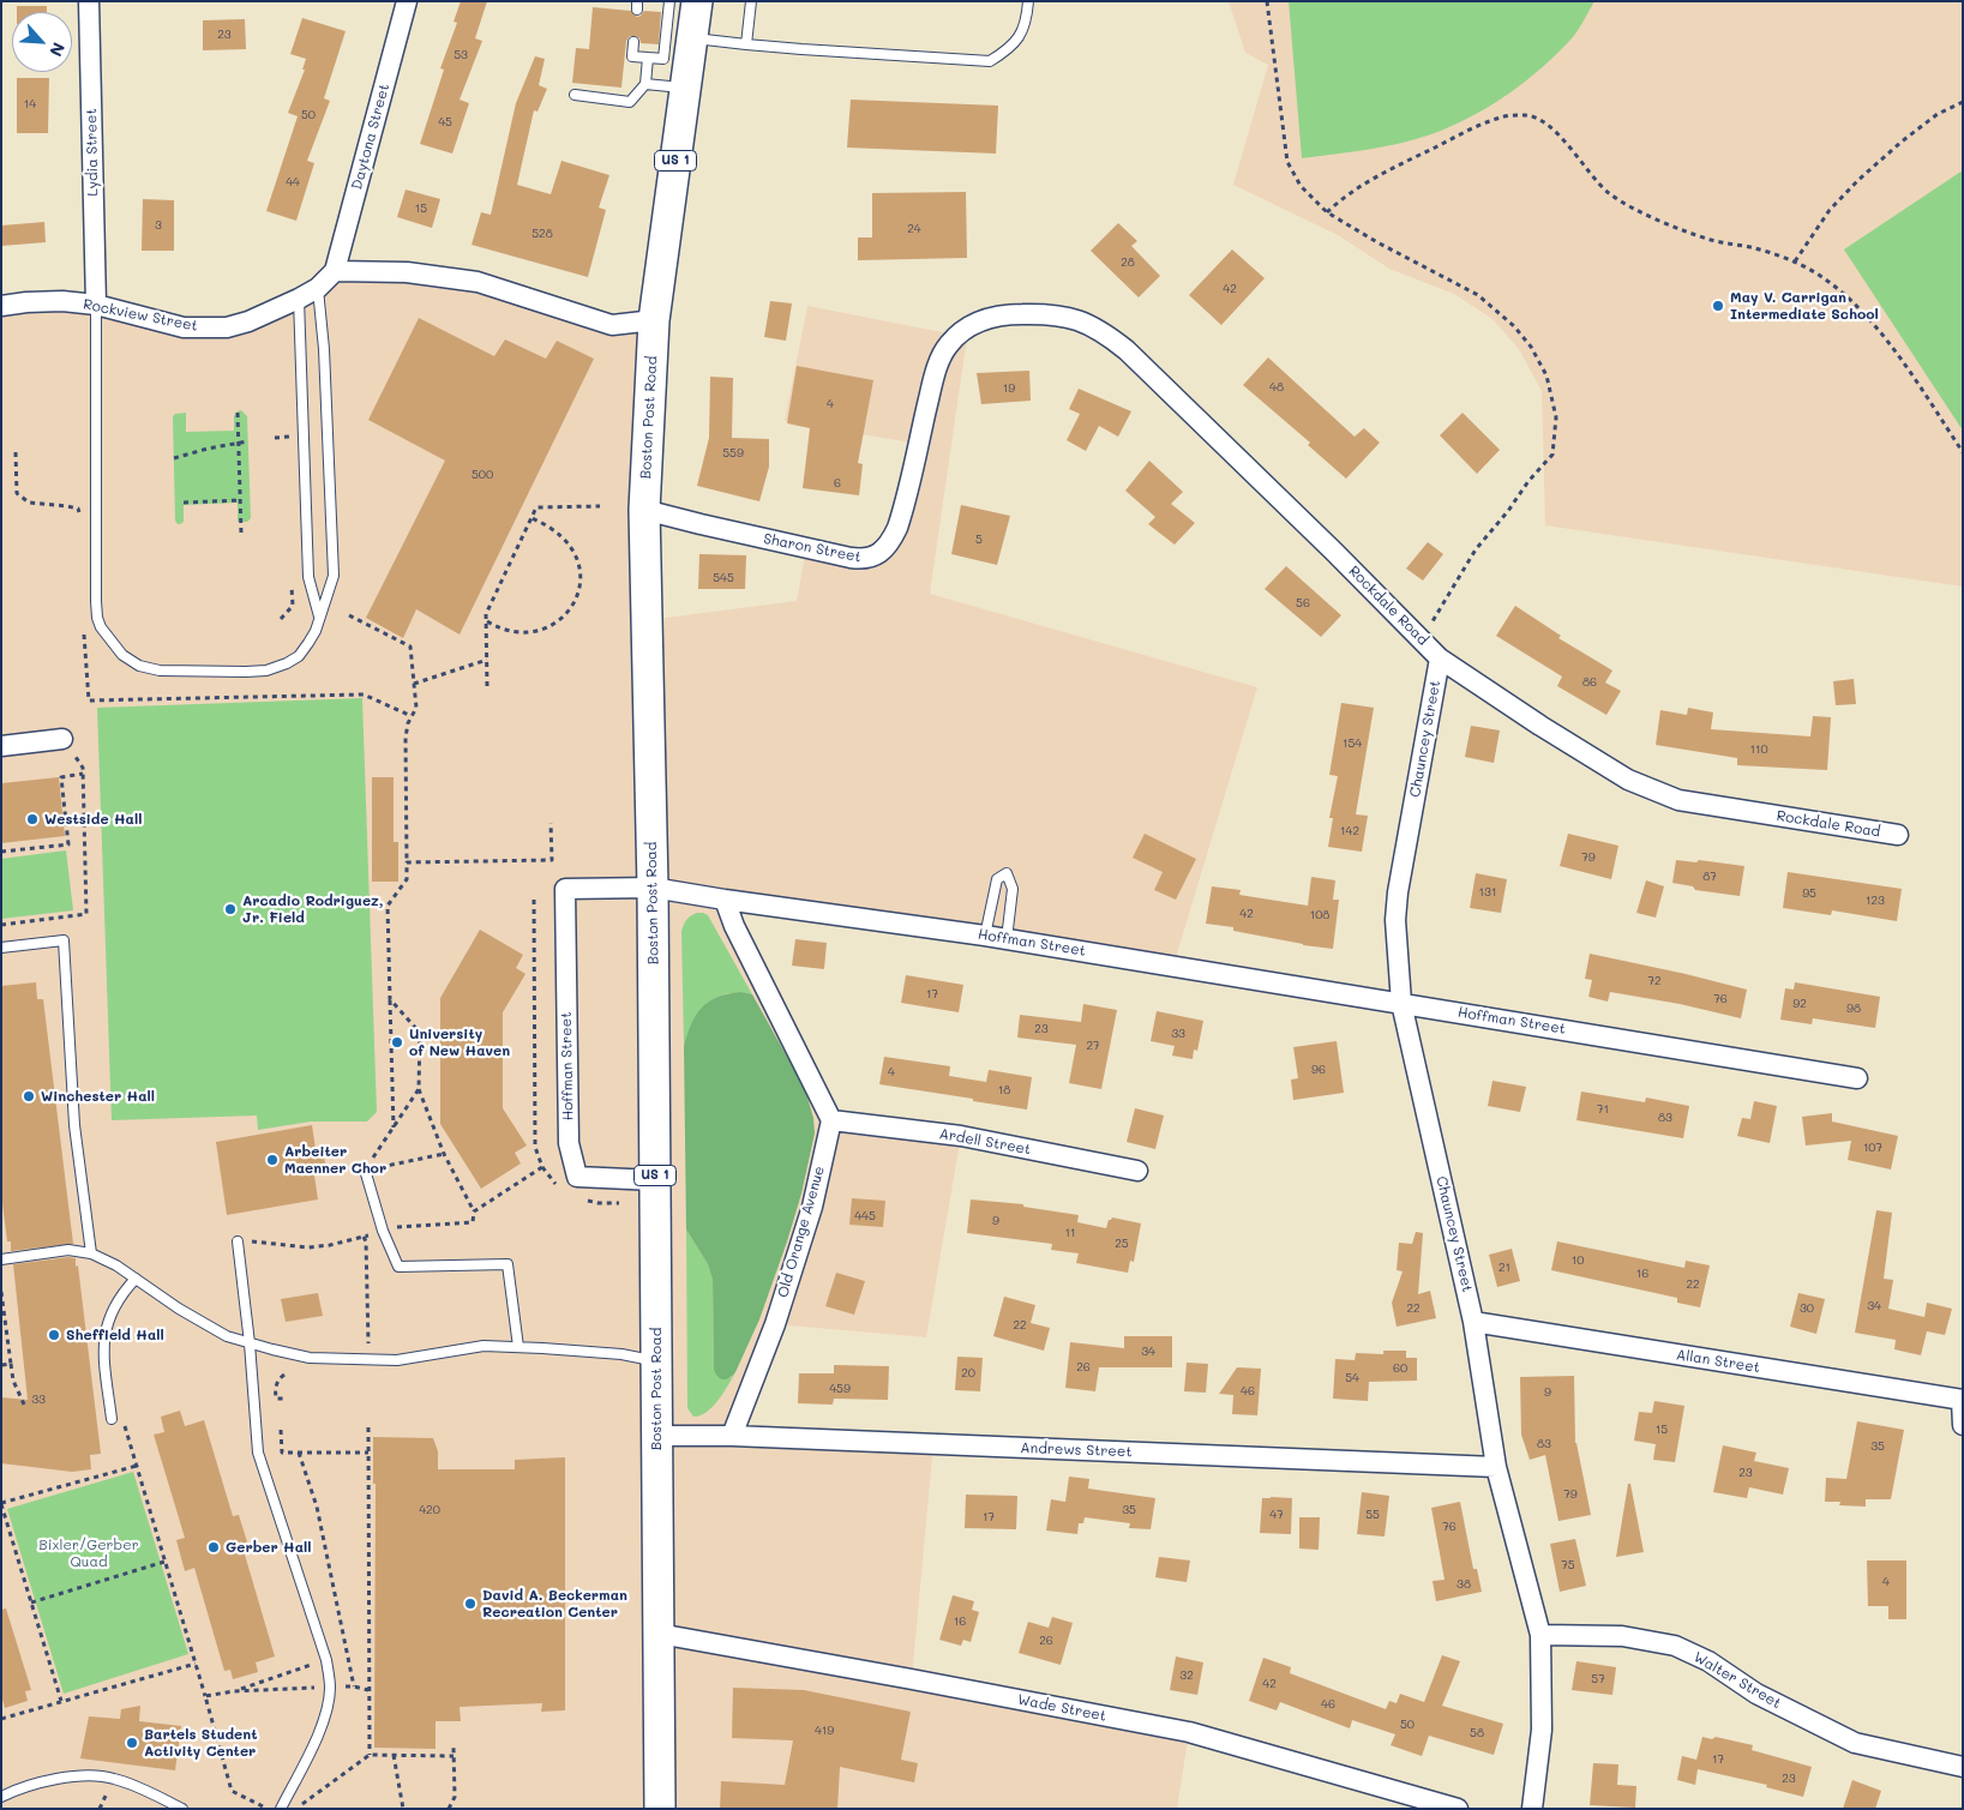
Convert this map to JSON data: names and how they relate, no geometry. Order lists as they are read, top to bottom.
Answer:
{
  "streets": {
    "main road": ["US 1", "Boston Post Road"],
    "street": [
      "Daytona Street",
      "Lydia Street",
      "Rockview Street",
      "Sharon Street",
      "Rockdale Road",
      "Chauncey Street",
      "Hoffman Street",
      "Ardell Street",
      "Old Orange Avenue",
      "Allan Street",
      "Andrews Street",
      "Walter Street",
      "Wade Street"
    ]
  },
  "crossings": [
    ["Daytona Street", "Rockview Street"],
    ["Lydia Street", "Rockview Street"],
    ["Boston Post Road", "Sharon Street"],
    ["Boston Post Road", "Hoffman Street"],
    ["Boston Post Road", "Andrews Street"],
    ["Boston Post Road", "Wade Street"],
    ["Sharon Street", "Rockdale Road"],
    ["Rockdale Road", "Chauncey Street"],
    ["Chauncey Street", "Hoffman Street"],
    ["Chauncey Street", "Allan Street"],
    ["Chauncey Street", "Andrews Street"],
    ["Chauncey Street", "Walter Street"],
    ["Ardell Street", "Old Orange Avenue"],
    ["Old Orange Avenue", "Andrews Street"]
  ],
  "parks": ["Bixler/Gerber Quad"],
  "places": [
    "May V. Carrigan Intermediate School",
    "Westside Hall",
    "Arcadio Rodriguez, Jr. Field",
    "University of New Haven",
    "Winchester Hall",
    "Arbeiter Maenner Chor",
    "Sheffield Hall",
    "Gerber Hall",
    "David A. Beckerman Recreation Center",
    "Bartels Student Activity Center"
  ],
  "house_numbers": [
    "23",
    "53",
    "14",
    "50",
    "45",
    "44",
    "15",
    "3",
    "24",
    "528",
    "28",
    "42",
    "48",
    "19",
    "4",
    "559",
    "500",
    "6",
    "5",
    "545",
    "56",
    "86",
    "154",
    "110",
    "142",
    "79",
    "87",
    "131",
    "95",
    "123",
    "42",
    "108",
    "72",
    "17",
    "76",
    "92",
    "98",
    "23",
    "33",
    "27",
    "96",
    "4",
    "18",
    "71",
    "83",
    "107",
    "445",
    "9",
    "11",
    "25",
    "10",
    "21",
    "16",
    "22",
    "34",
    "22",
    "30",
    "22",
    "34",
    "26",
    "60",
    "20",
    "54",
    "459",
    "46",
    "9",
    "33",
    "15",
    "83",
    "35",
    "23",
    "79",
    "420",
    "35",
    "47",
    "55",
    "17",
    "76",
    "75",
    "4",
    "38",
    "16",
    "26",
    "32",
    "57",
    "42",
    "46",
    "50",
    "419",
    "58",
    "17",
    "23"
  ],
  "north": "bottom right"
}
